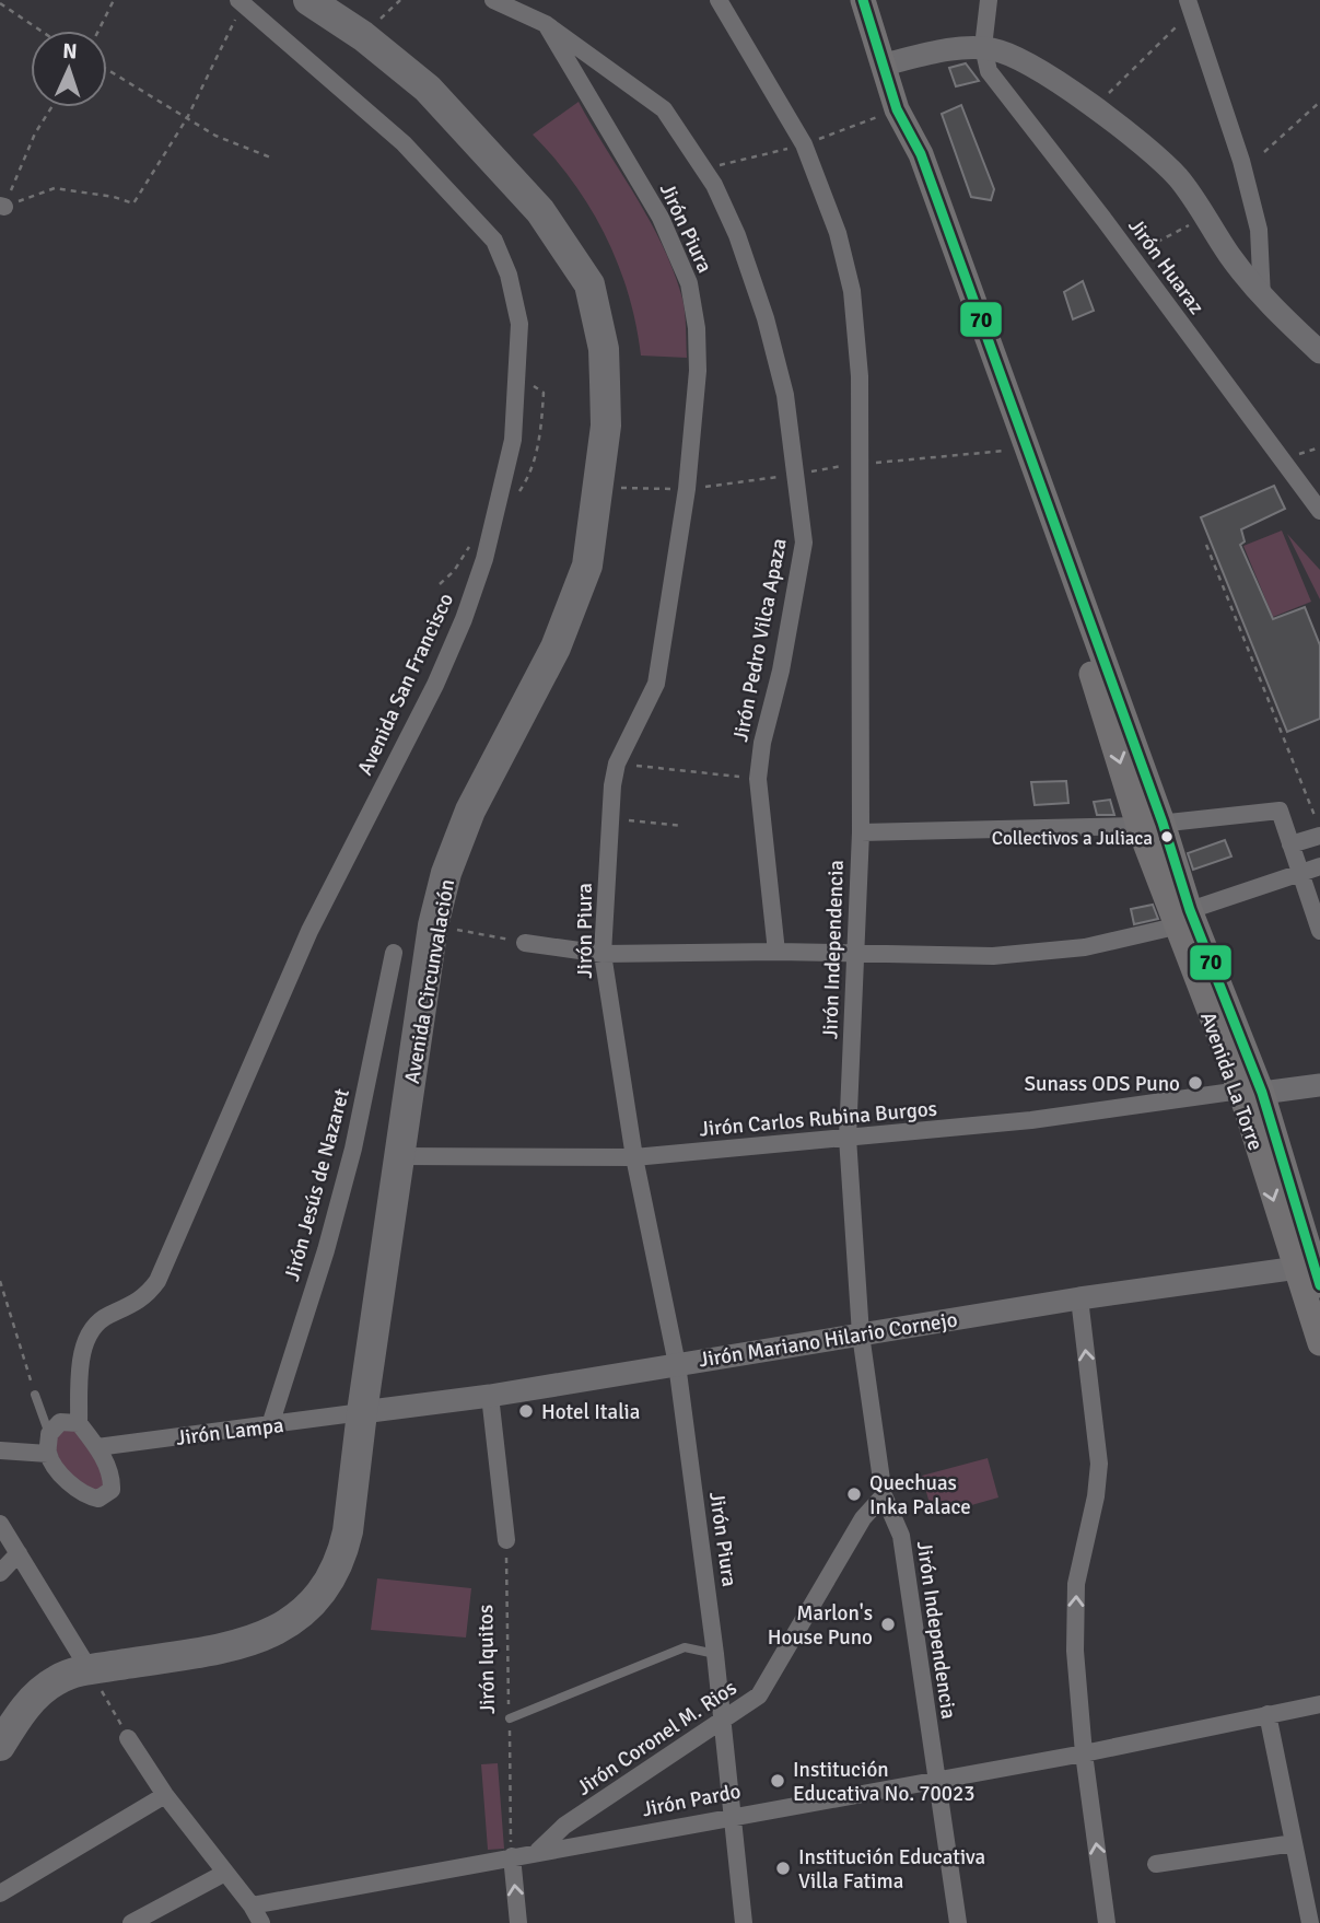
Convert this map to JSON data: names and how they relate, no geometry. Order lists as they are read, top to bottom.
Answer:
{
  "streets": {
    "highway": ["Avenida Circunvalación"],
    "main road": ["Avenida La Torre"],
    "street": [
      "Jirón Piura",
      "Jirón Huaraz",
      "Jirón Pedro Vilca Apaza",
      "Avenida San Francisco",
      "Jirón Independencia",
      "Jirón Carlos Rubina Burgos",
      "Jirón Jesús de Nazaret",
      "Jirón Mariano Hilario Cornejo",
      "Jirón Lampa",
      "Jirón Coronel M. Rios",
      "Jirón Pardo"
    ],
    "path": ["Jirón Iquitos"]
  },
  "crossings": [
    ["Jirón Piura", "Jirón Pedro Vilca Apaza"],
    ["Jirón Piura", "Jirón Carlos Rubina Burgos"],
    ["Jirón Piura", "Jirón Mariano Hilario Cornejo"],
    ["Jirón Piura", "Jirón Coronel M. Rios"],
    ["Jirón Piura", "Jirón Pardo"],
    ["Jirón Independencia", "Jirón Carlos Rubina Burgos"],
    ["Jirón Independencia", "Jirón Mariano Hilario Cornejo"],
    ["Jirón Independencia", "Jirón Coronel M. Rios"],
    ["Jirón Independencia", "Jirón Pardo"],
    ["Avenida Circunvalación", "Jirón Carlos Rubina Burgos"],
    ["Avenida Circunvalación", "Jirón Mariano Hilario Cornejo"],
    ["Avenida Circunvalación", "Jirón Lampa"],
    ["Avenida La Torre", "Jirón Carlos Rubina Burgos"],
    ["Avenida La Torre", "Jirón Mariano Hilario Cornejo"],
    ["Jirón Jesús de Nazaret", "Jirón Lampa"],
    ["Jirón Mariano Hilario Cornejo", "Jirón Lampa"],
    ["Jirón Iquitos", "Jirón Pardo"],
    ["Jirón Coronel M. Rios", "Jirón Pardo"]
  ],
  "places": [
    "Collectivos a Juliaca",
    "Sunass ODS Puno",
    "Hotel Italia",
    "Quechuas Inka Palace",
    "Marlon's House Puno",
    "Institución Educativa No. 70023",
    "Institución Educativa Villa Fatima"
  ],
  "lines": ["transit line 70"],
  "north": "top"
}
